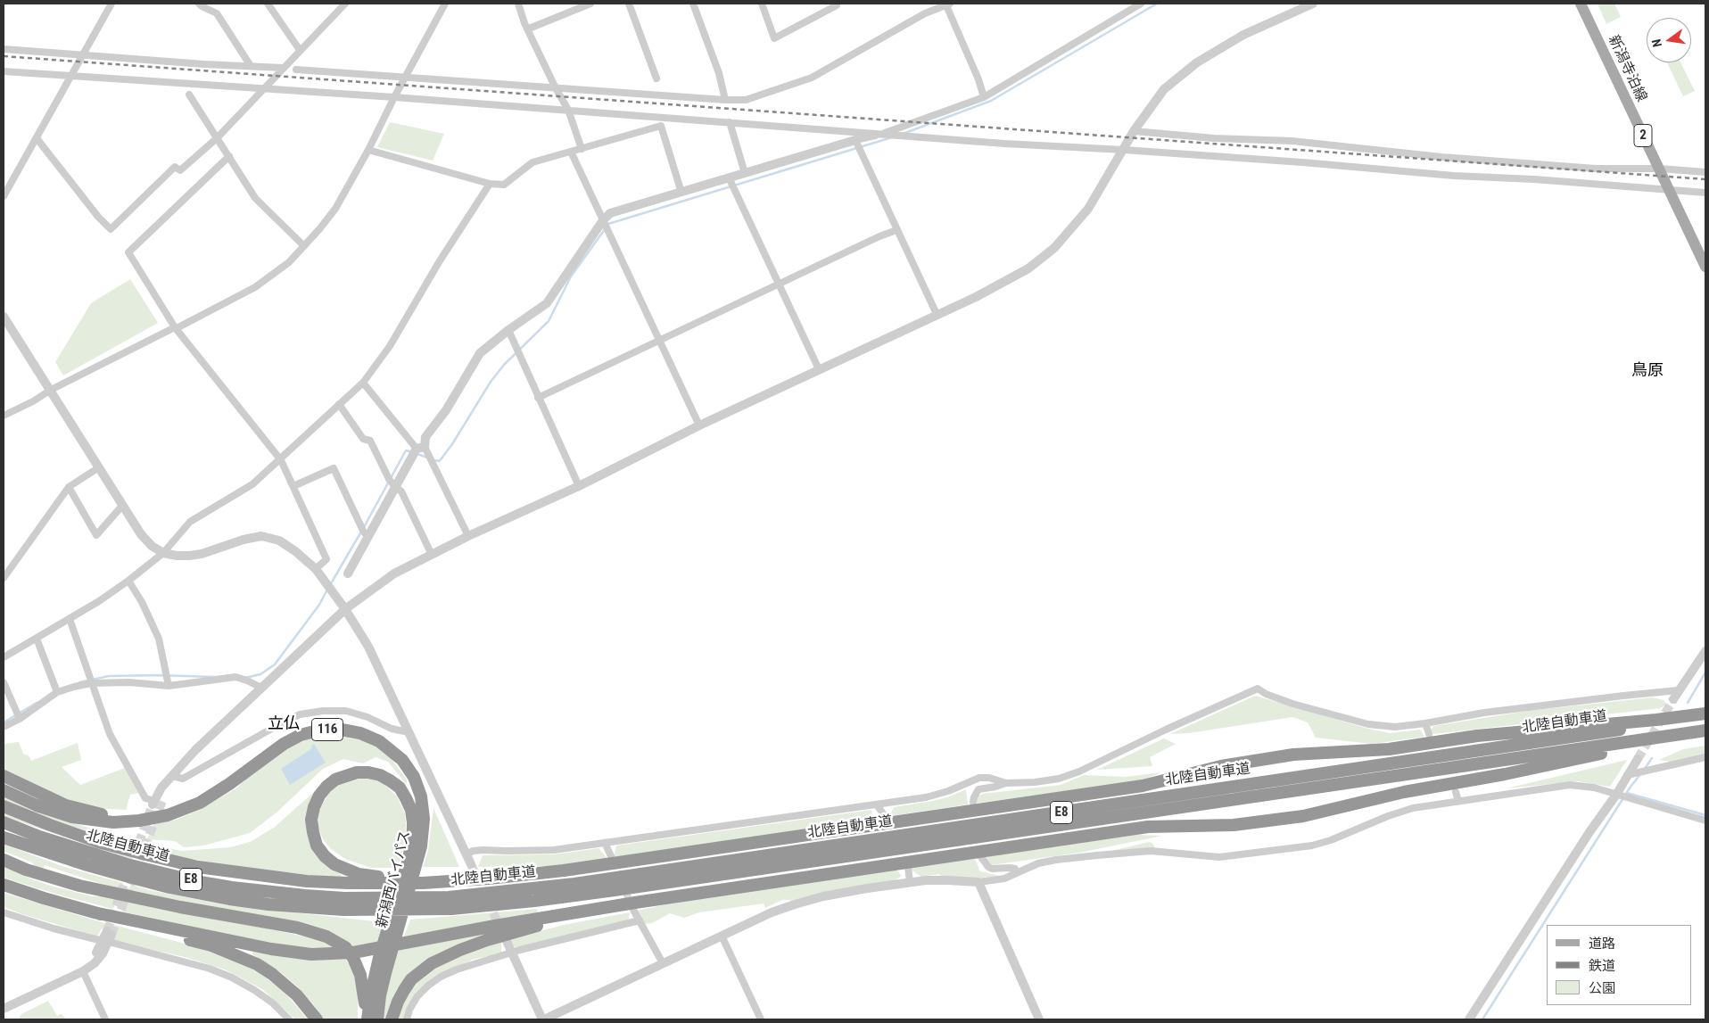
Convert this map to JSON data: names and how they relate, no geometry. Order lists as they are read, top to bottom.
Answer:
{
  "streets": {
    "highway": [
      "北陸自動車道",
      "116",
      "E8",
      "新潟西バイパス"
    ],
    "main road": ["新潟寺泊線", "2"]
  },
  "districts": ["鳥原", "立仏"],
  "legend": ["道路", "鉄道", "公園"],
  "north": "left"
}
